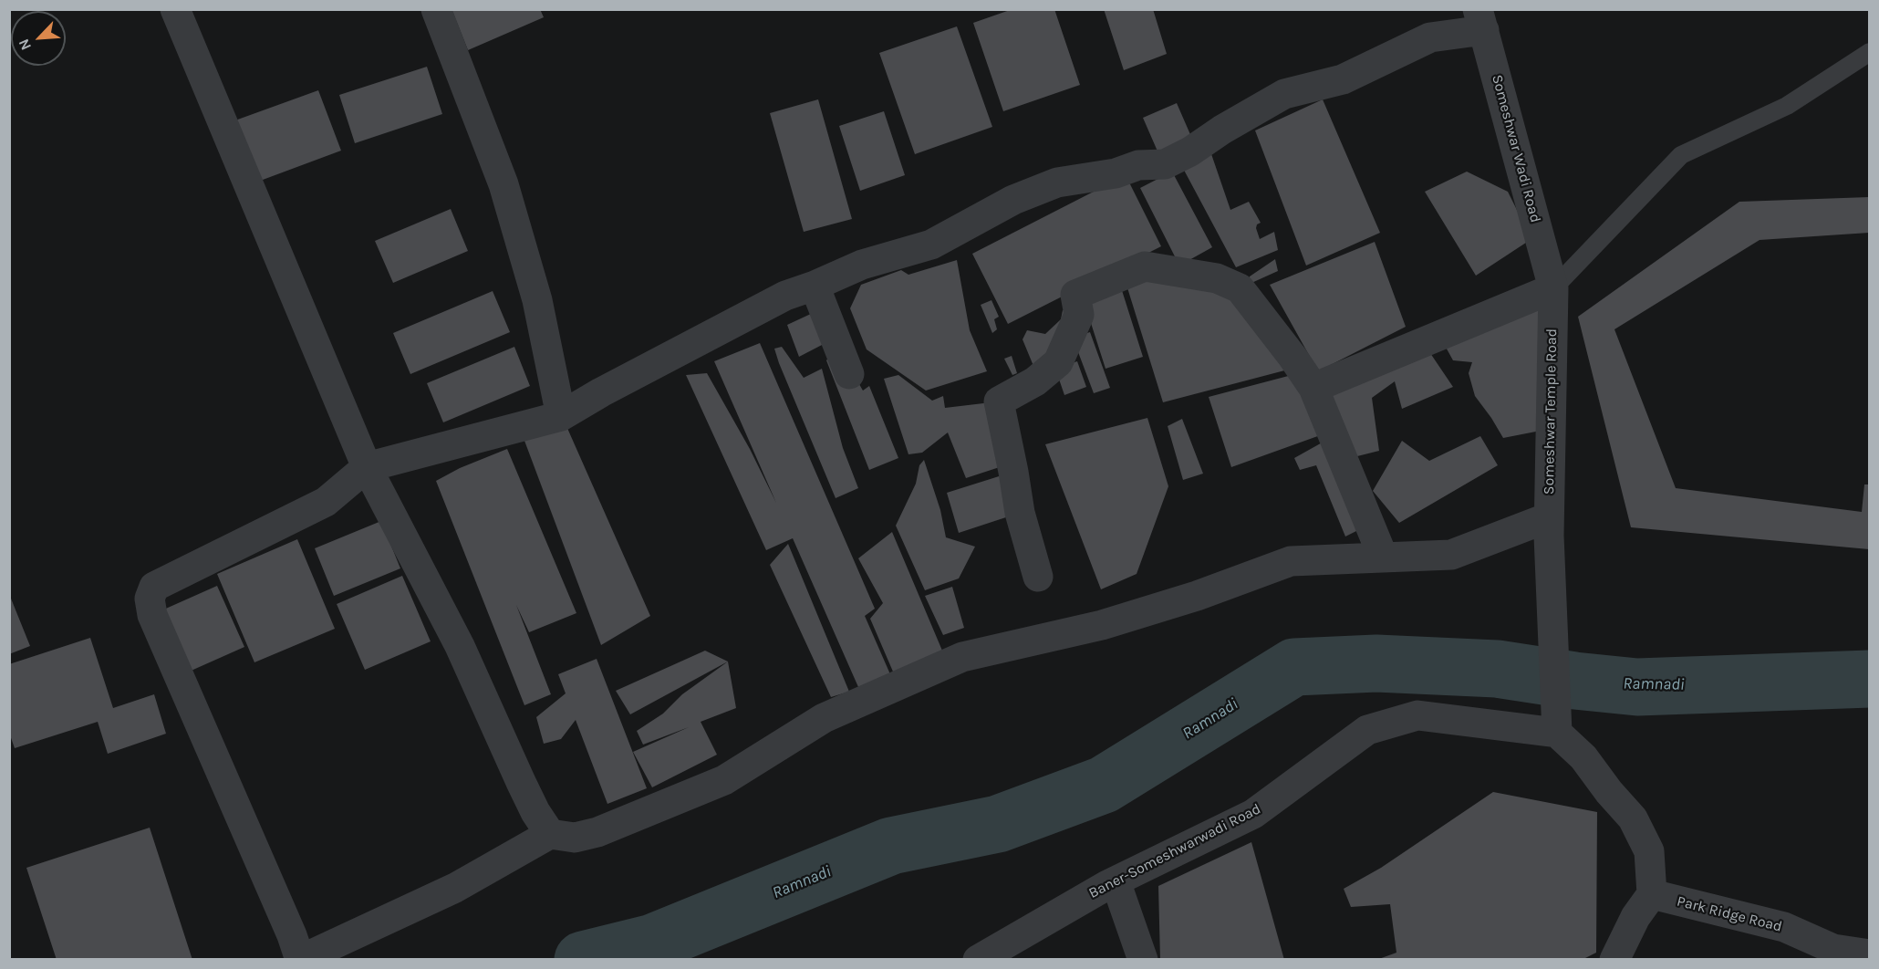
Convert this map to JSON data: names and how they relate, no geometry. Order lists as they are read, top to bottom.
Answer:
{
  "streets": {
    "street": [
      "Someshwar Wadi Road",
      "Someshwar Temple Road",
      "Baner-Someshwarwadi Road",
      "Park Ridge Road"
    ]
  },
  "crossings": [
    ["Someshwar Wadi Road", "Someshwar Temple Road"],
    ["Someshwar Temple Road", "Baner-Someshwarwadi Road"]
  ],
  "water": ["Ramnadi"],
  "north": "bottom left"
}
